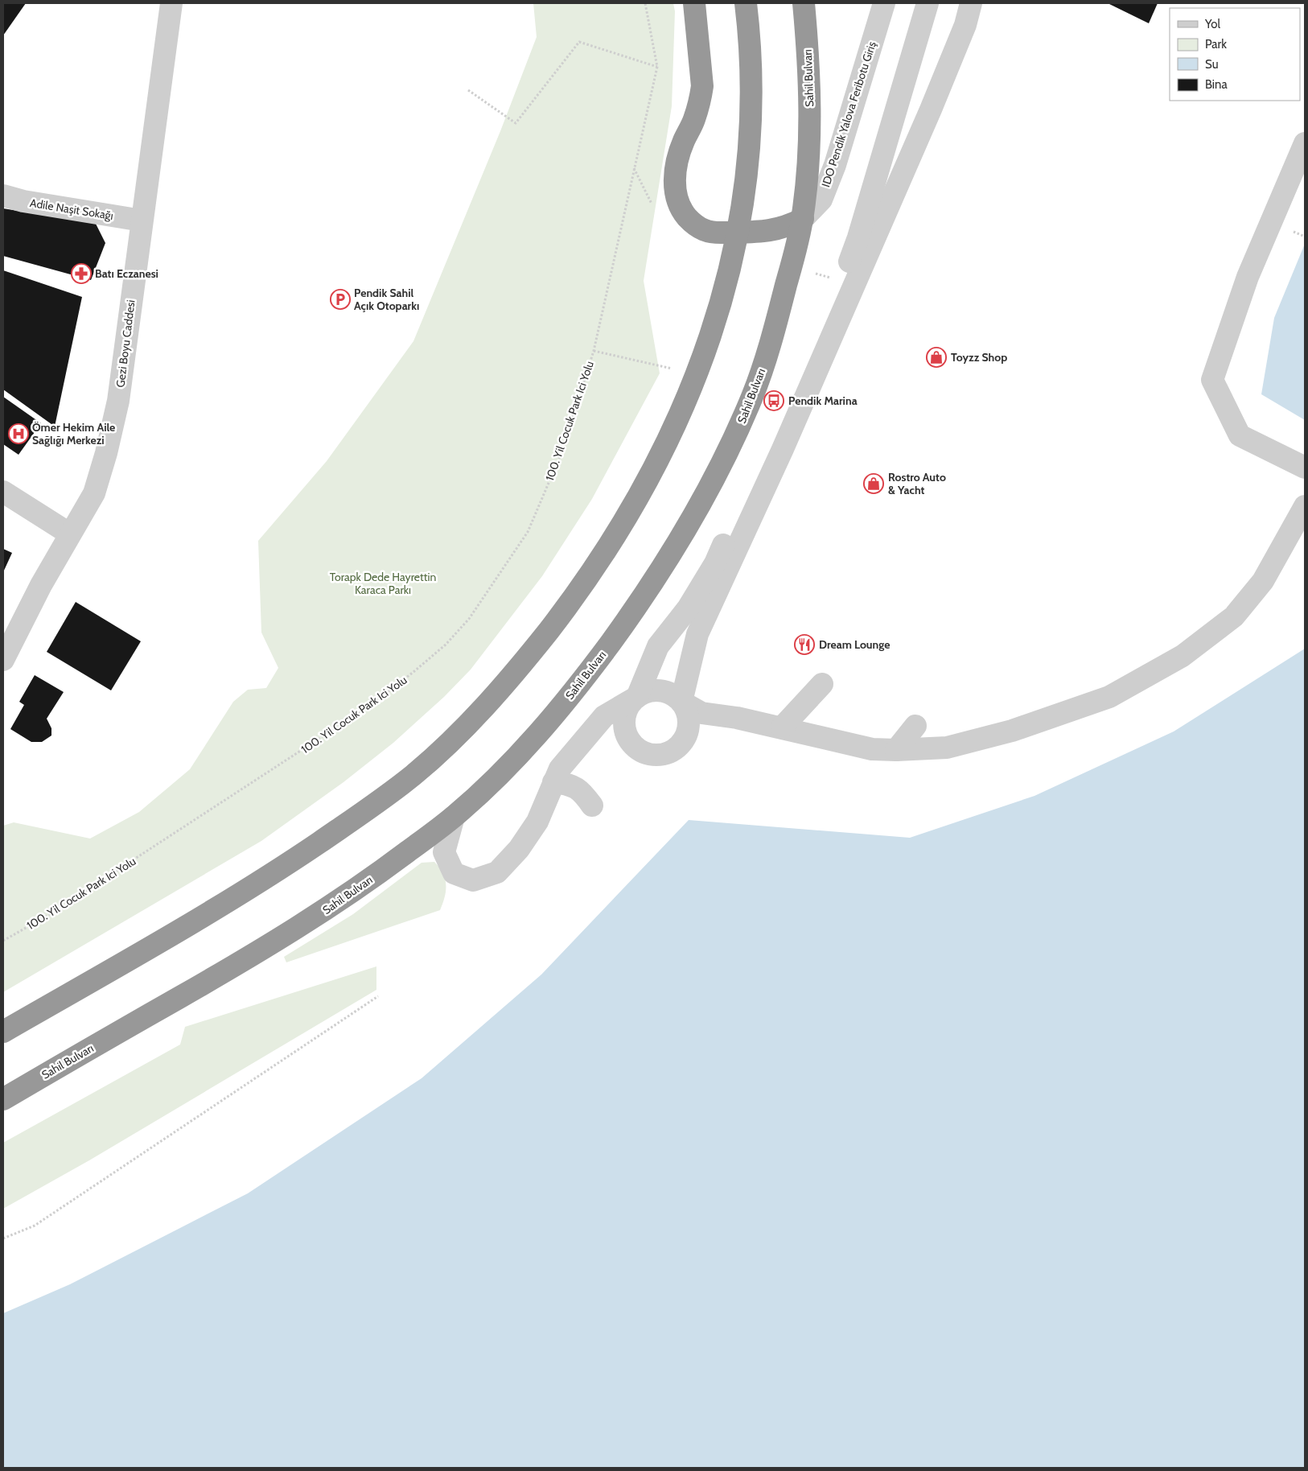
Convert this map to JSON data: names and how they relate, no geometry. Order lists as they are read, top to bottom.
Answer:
{
  "streets": {
    "highway": ["Sahil Bulvarı"],
    "street": ["IDO Pendik Yalova Feribotu Giriş", "Adile Naşit Sokağı", "Gezi Boyu Caddesi"],
    "path": ["100. Yil Cocuk Park Ici Yolu"]
  },
  "crossings": [
    ["Sahil Bulvarı", "IDO Pendik Yalova Feribotu Giriş"],
    ["Adile Naşit Sokağı", "Gezi Boyu Caddesi"]
  ],
  "parks": ["Torapk Dede Hayrettin Karaca Parkı"],
  "places": {
    "pharmacy": ["Batı Eczanesi"],
    "parking": ["Pendik Sahil Açık Otoparkı"],
    "shop": ["Toyzz Shop", "Rostro Auto & Yacht"],
    "bus stop": ["Pendik Marina"],
    "hospital": ["Ömer Hekim Aile Sağlığı Merkezi"],
    "restaurant": ["Dream Lounge"]
  },
  "legend": [
    "Yol",
    "Park",
    "Su",
    "Bina"
  ]
}
